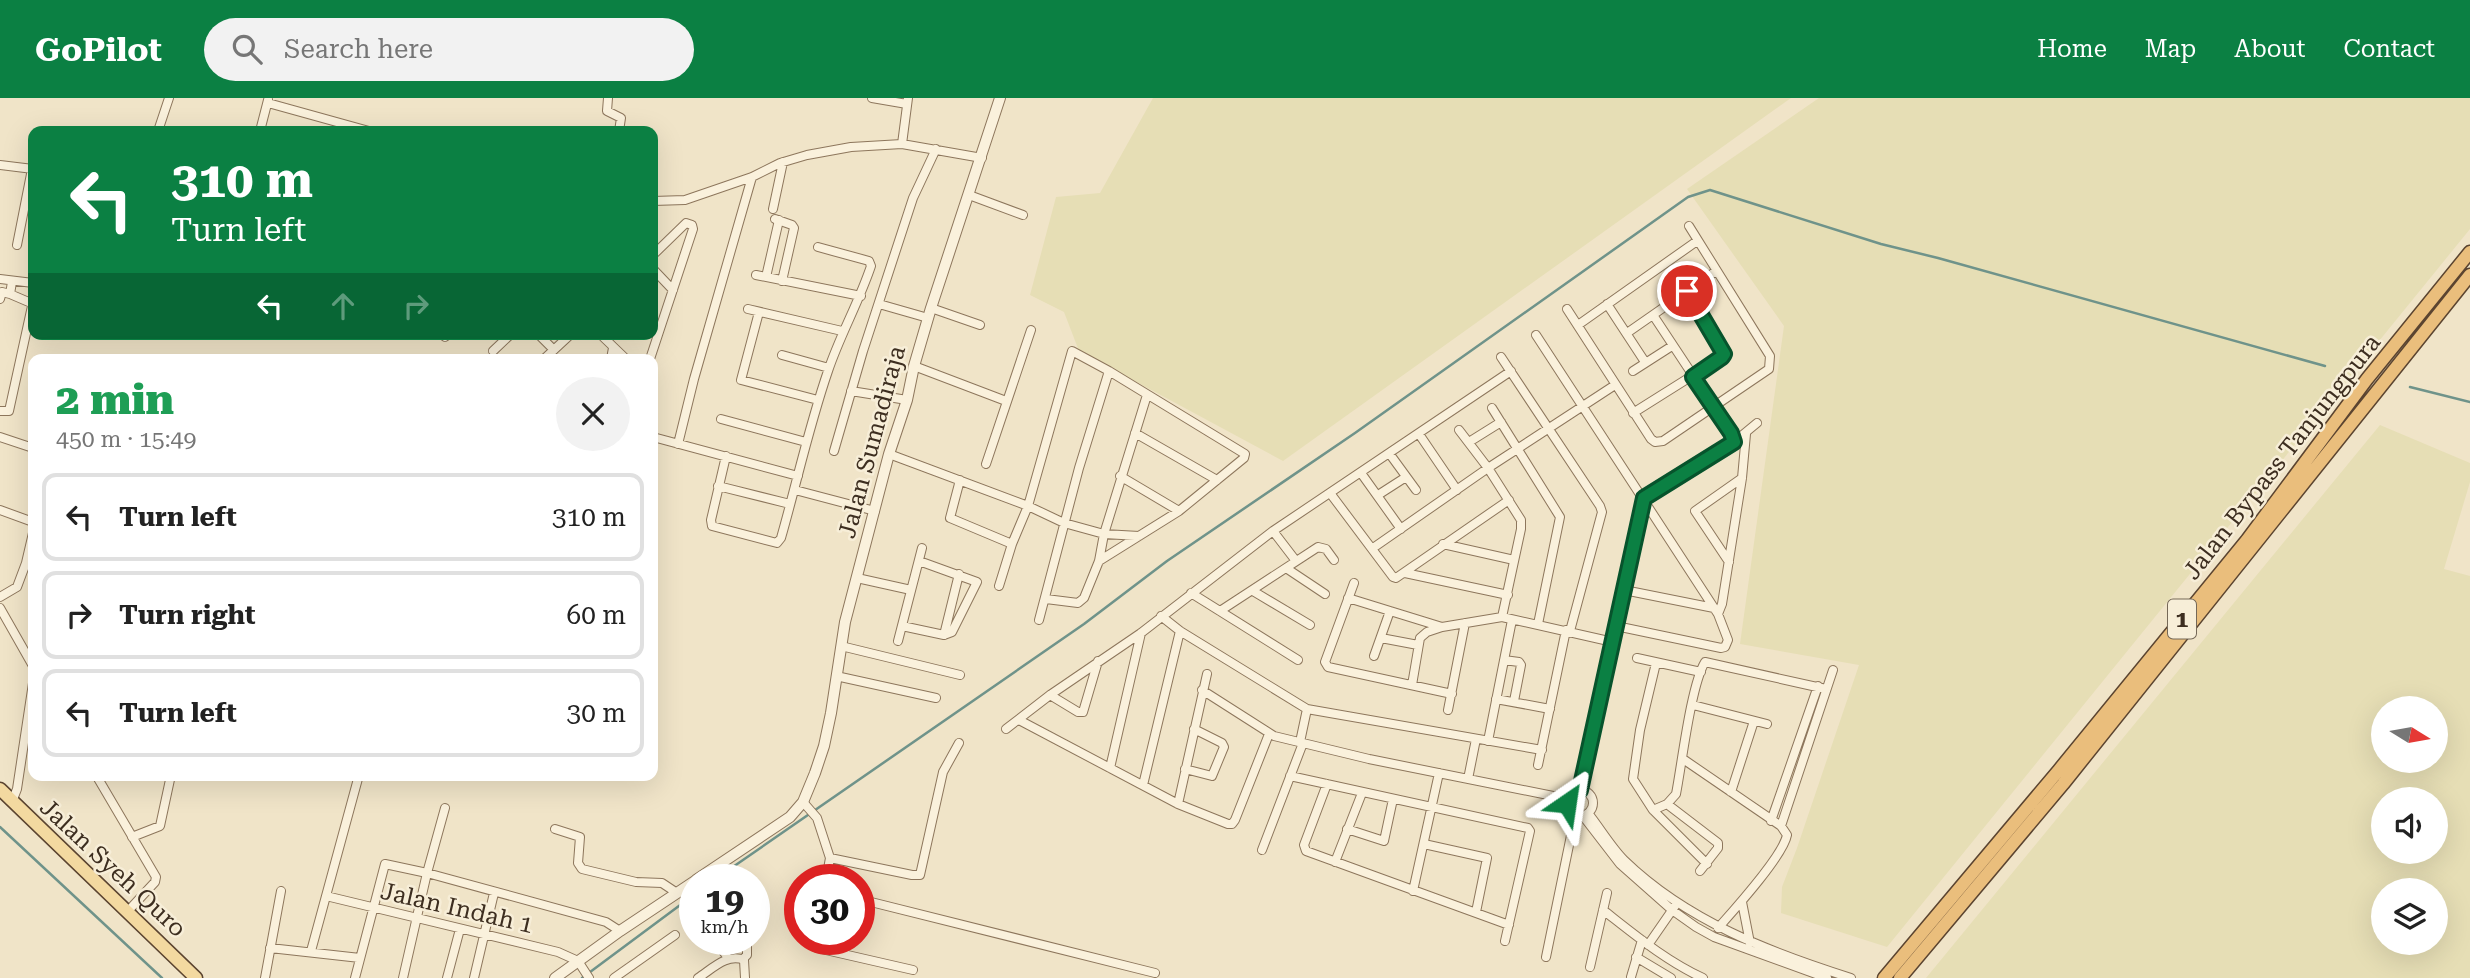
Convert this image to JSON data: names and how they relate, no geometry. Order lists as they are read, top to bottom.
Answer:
{
  "streets": {
    "highway": ["Jalan Bypass Tanjungpura", "1"],
    "main road": ["Jalan Syeh Quro"],
    "street": ["Jalan Sumadiraja", "Jalan Indah 1"]
  },
  "north": "right",
  "page": {
    "header": "GoPilot",
    "search": "Search here",
    "nav": [
      "Home",
      "Map",
      "About",
      "Contact"
    ],
    "turn": ["310 m", "Turn left"],
    "heading": ["2 min", "450 m · 15:49"],
    "list": [
      {
        "name": "Turn left",
        "value": "310 m"
      },
      {
        "name": "Turn right",
        "value": "60 m"
      },
      {
        "name": "Turn left",
        "value": "30 m"
      }
    ],
    "speed": "19 km/h",
    "limit": "30"
  }
}
